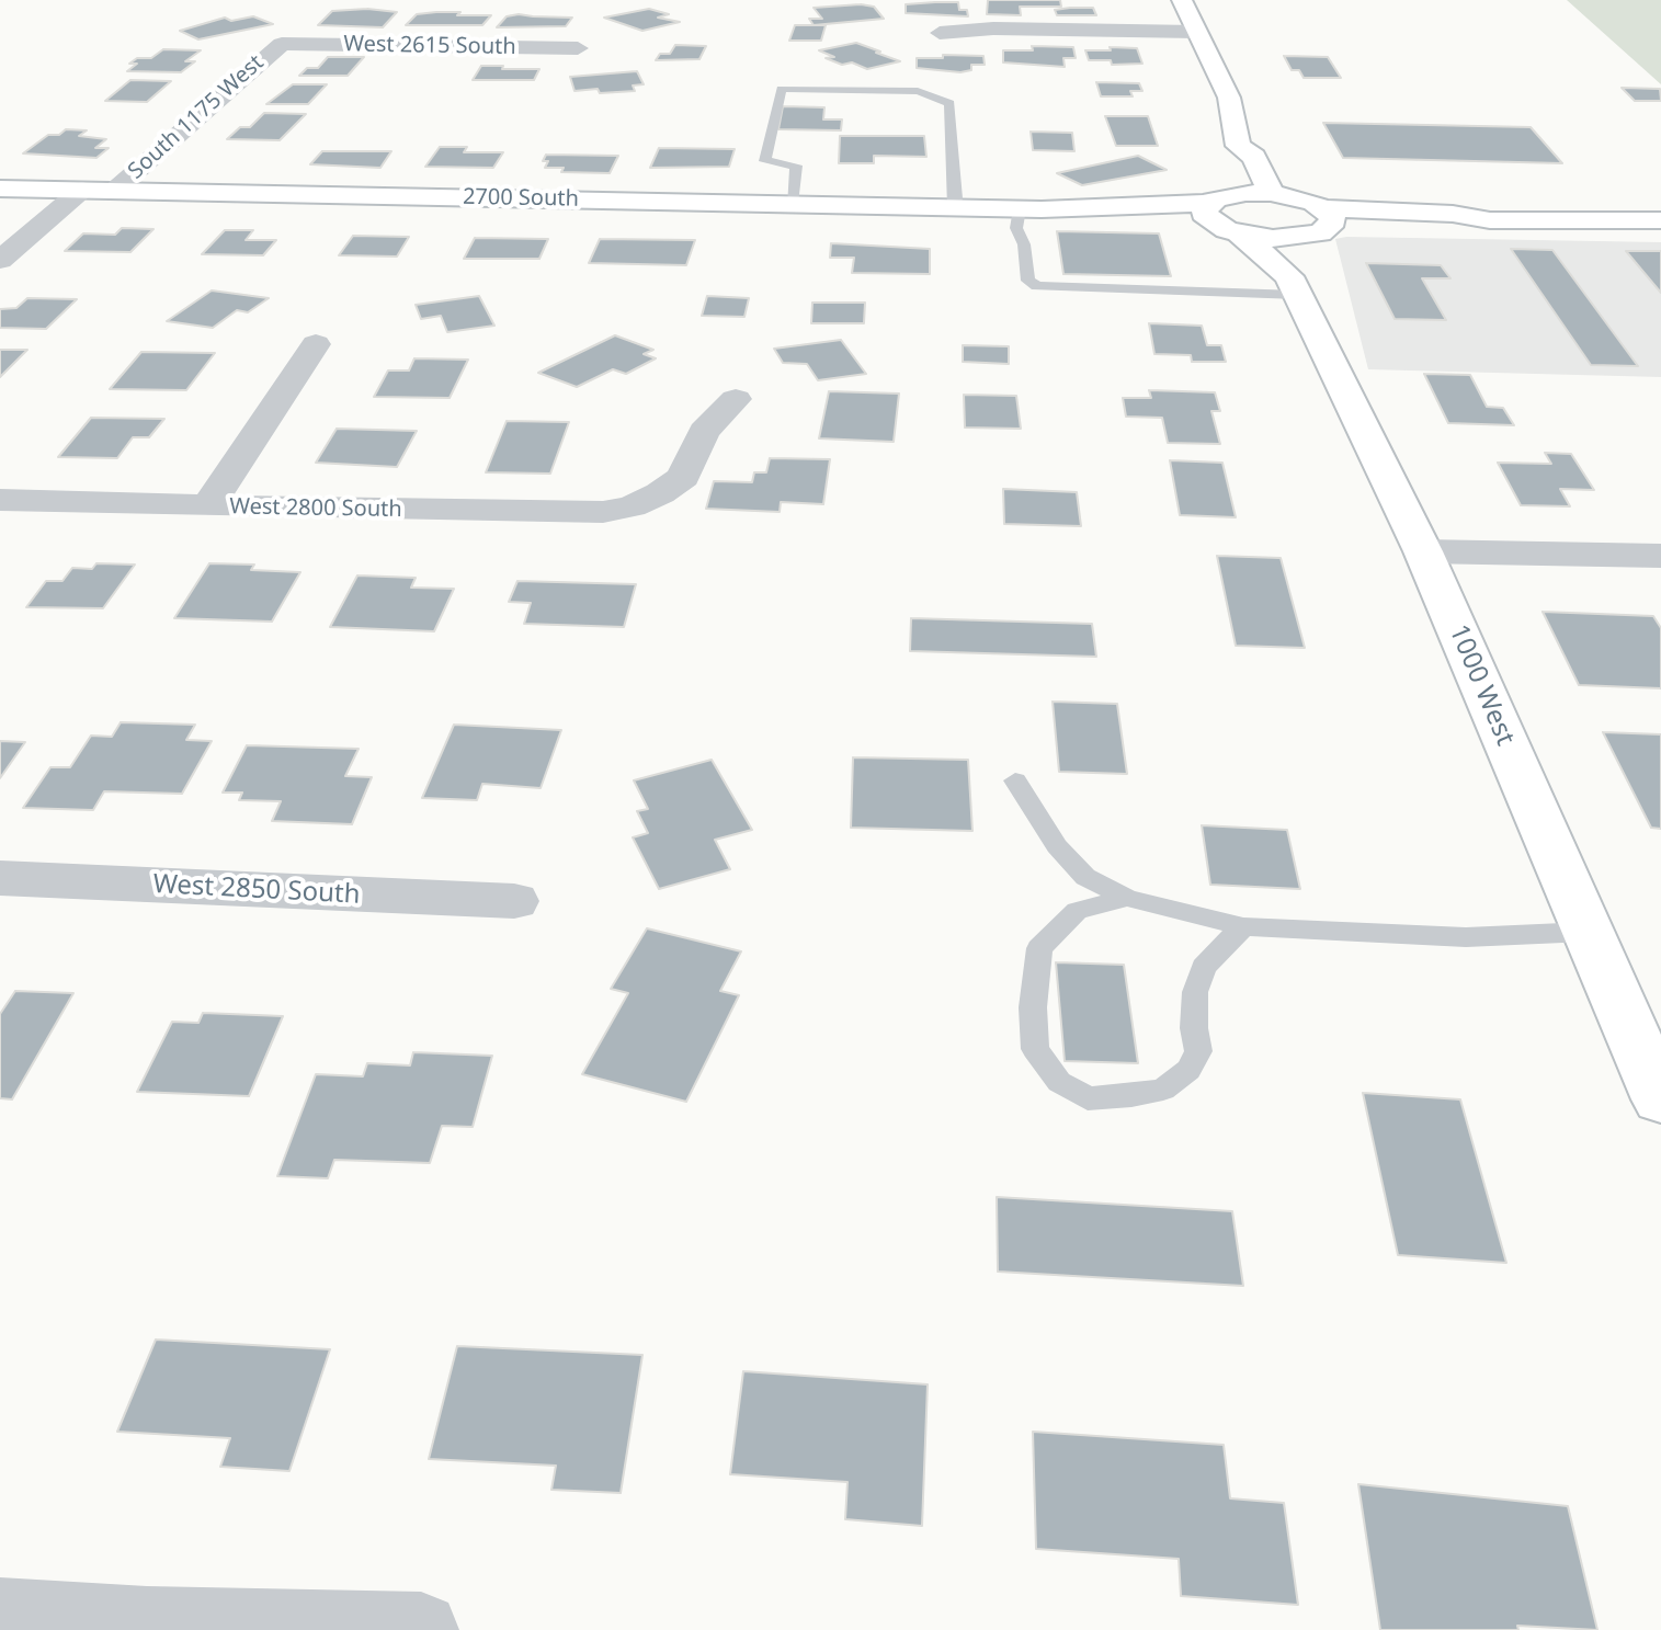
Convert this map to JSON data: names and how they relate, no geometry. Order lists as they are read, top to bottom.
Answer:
{
  "streets": {
    "main road": ["2700 South", "1000 West"],
    "street": [
      "West 2615 South",
      "South 1175 West",
      "West 2800 South",
      "West 2850 South"
    ]
  },
  "crossings": [
    ["West 2615 South", "South 1175 West"],
    ["South 1175 West", "2700 South"]
  ]
}
